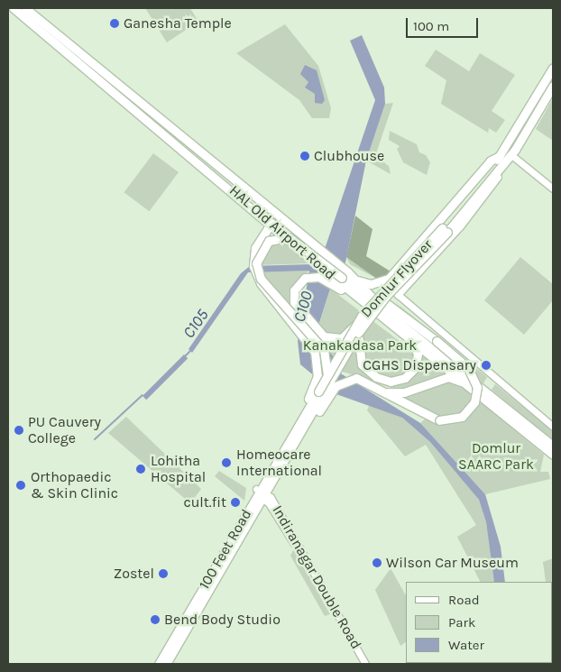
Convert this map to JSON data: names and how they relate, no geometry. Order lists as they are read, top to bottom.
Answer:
{
  "streets": {
    "main road": ["HAL Old Airport Road", "Domlur Flyover", "100 Feet Road"],
    "street": ["Indiranagar Double Road"]
  },
  "crossings": [
    ["Domlur Flyover", "100 Feet Road"],
    ["100 Feet Road", "Indiranagar Double Road"]
  ],
  "water": ["C100", "C105"],
  "parks": ["Kanakadasa Park", "Domlur SAARC Park"],
  "places": [
    "Ganesha Temple",
    "Clubhouse",
    "CGHS Dispensary",
    "PU Cauvery College",
    "Homeocare International",
    "Lohitha Hospital",
    "Orthopaedic & Skin Clinic",
    "cult.fit",
    "Wilson Car Museum",
    "Zostel",
    "Bend Body Studio"
  ],
  "legend": ["Road", "Park", "Water"],
  "scale_bar": "100 m"
}
